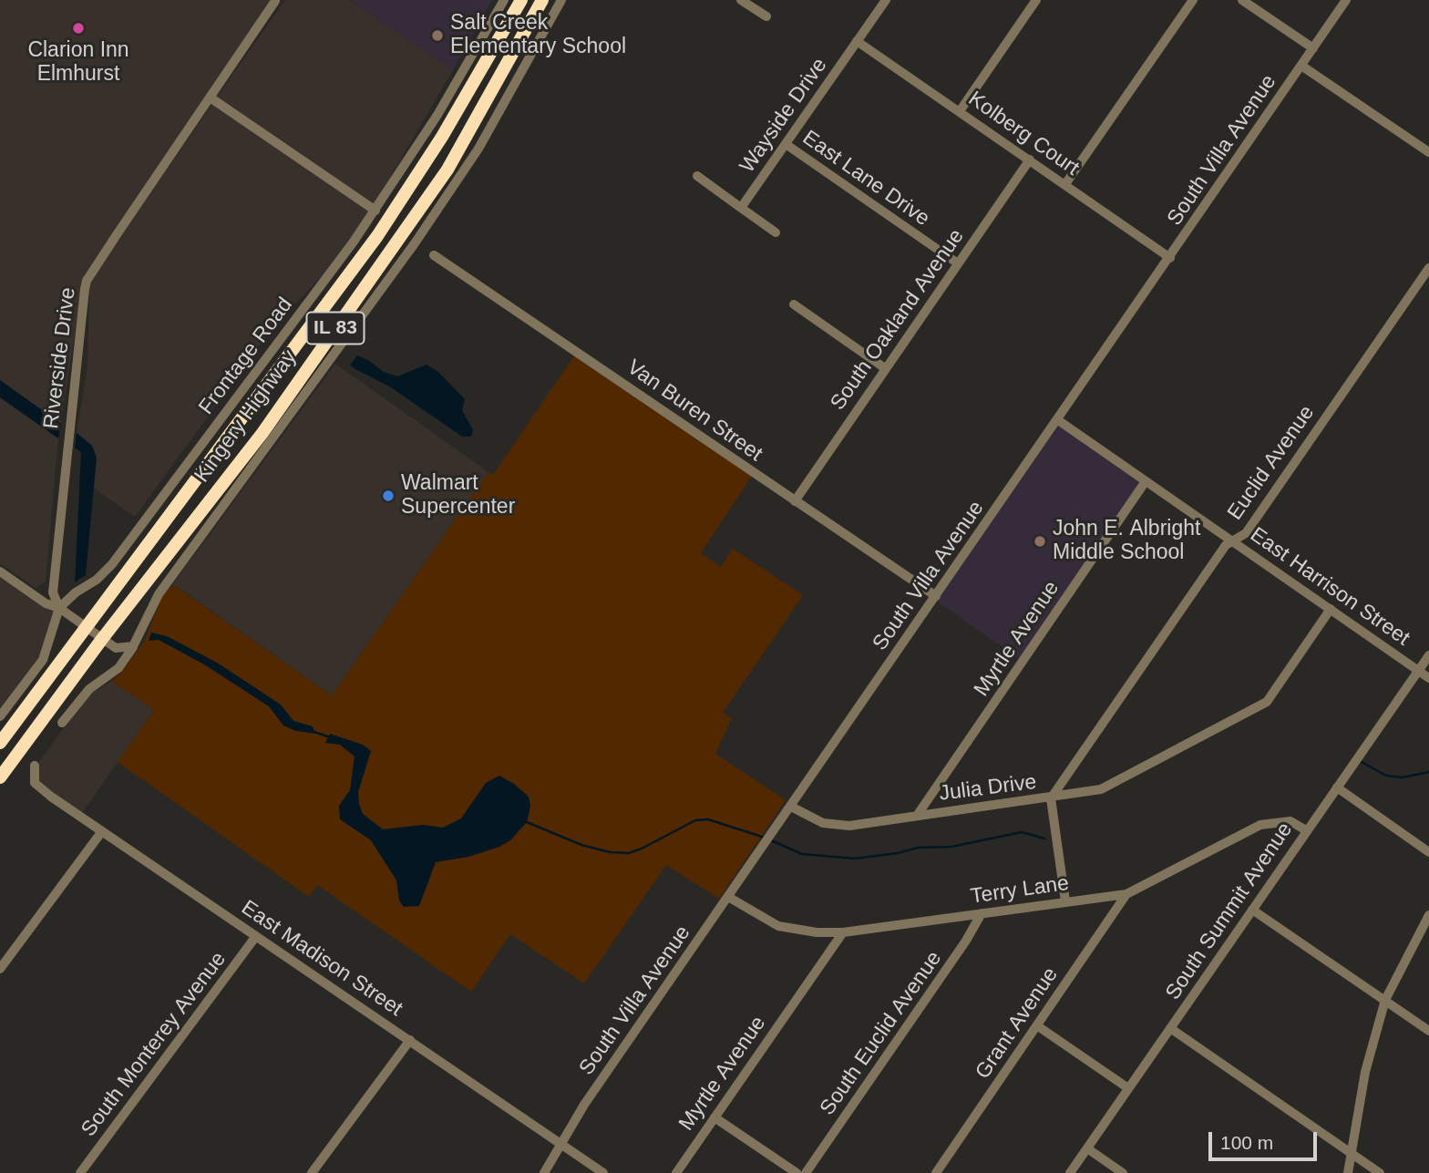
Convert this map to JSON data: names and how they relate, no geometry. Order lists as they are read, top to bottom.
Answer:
{
  "streets": {
    "highway": ["IL 83", "Kingery Highway"],
    "street": [
      "Wayside Drive",
      "Kolberg Court",
      "South Villa Avenue",
      "East Lane Drive",
      "South Oakland Avenue",
      "Frontage Road",
      "Riverside Drive",
      "Van Buren Street",
      "Euclid Avenue",
      "East Harrison Street",
      "Myrtle Avenue",
      "Julia Drive",
      "Terry Lane",
      "South Summit Avenue",
      "East Madison Street",
      "Grant Avenue",
      "South Euclid Avenue",
      "South Monterey Avenue"
    ]
  },
  "crossings": [
    ["Wayside Drive", "Kolberg Court"],
    ["Wayside Drive", "East Lane Drive"],
    ["Kolberg Court", "South Villa Avenue"],
    ["Kolberg Court", "South Oakland Avenue"],
    ["South Villa Avenue", "Van Buren Street"],
    ["South Villa Avenue", "East Harrison Street"],
    ["South Villa Avenue", "Julia Drive"],
    ["South Villa Avenue", "Terry Lane"],
    ["South Villa Avenue", "East Madison Street"],
    ["East Lane Drive", "South Oakland Avenue"],
    ["South Oakland Avenue", "Van Buren Street"],
    ["Frontage Road", "Riverside Drive"],
    ["Euclid Avenue", "East Harrison Street"],
    ["Euclid Avenue", "Julia Drive"],
    ["East Harrison Street", "Myrtle Avenue"],
    ["East Harrison Street", "Julia Drive"],
    ["East Harrison Street", "South Summit Avenue"],
    ["Myrtle Avenue", "Julia Drive"],
    ["Myrtle Avenue", "Terry Lane"],
    ["Terry Lane", "South Summit Avenue"],
    ["Terry Lane", "Grant Avenue"],
    ["Terry Lane", "South Euclid Avenue"],
    ["East Madison Street", "South Monterey Avenue"]
  ],
  "places": [
    "Clarion Inn Elmhurst",
    "Salt Creek Elementary School",
    "Walmart Supercenter",
    "John E. Albright Middle School"
  ],
  "scale_bar": "100 m"
}
